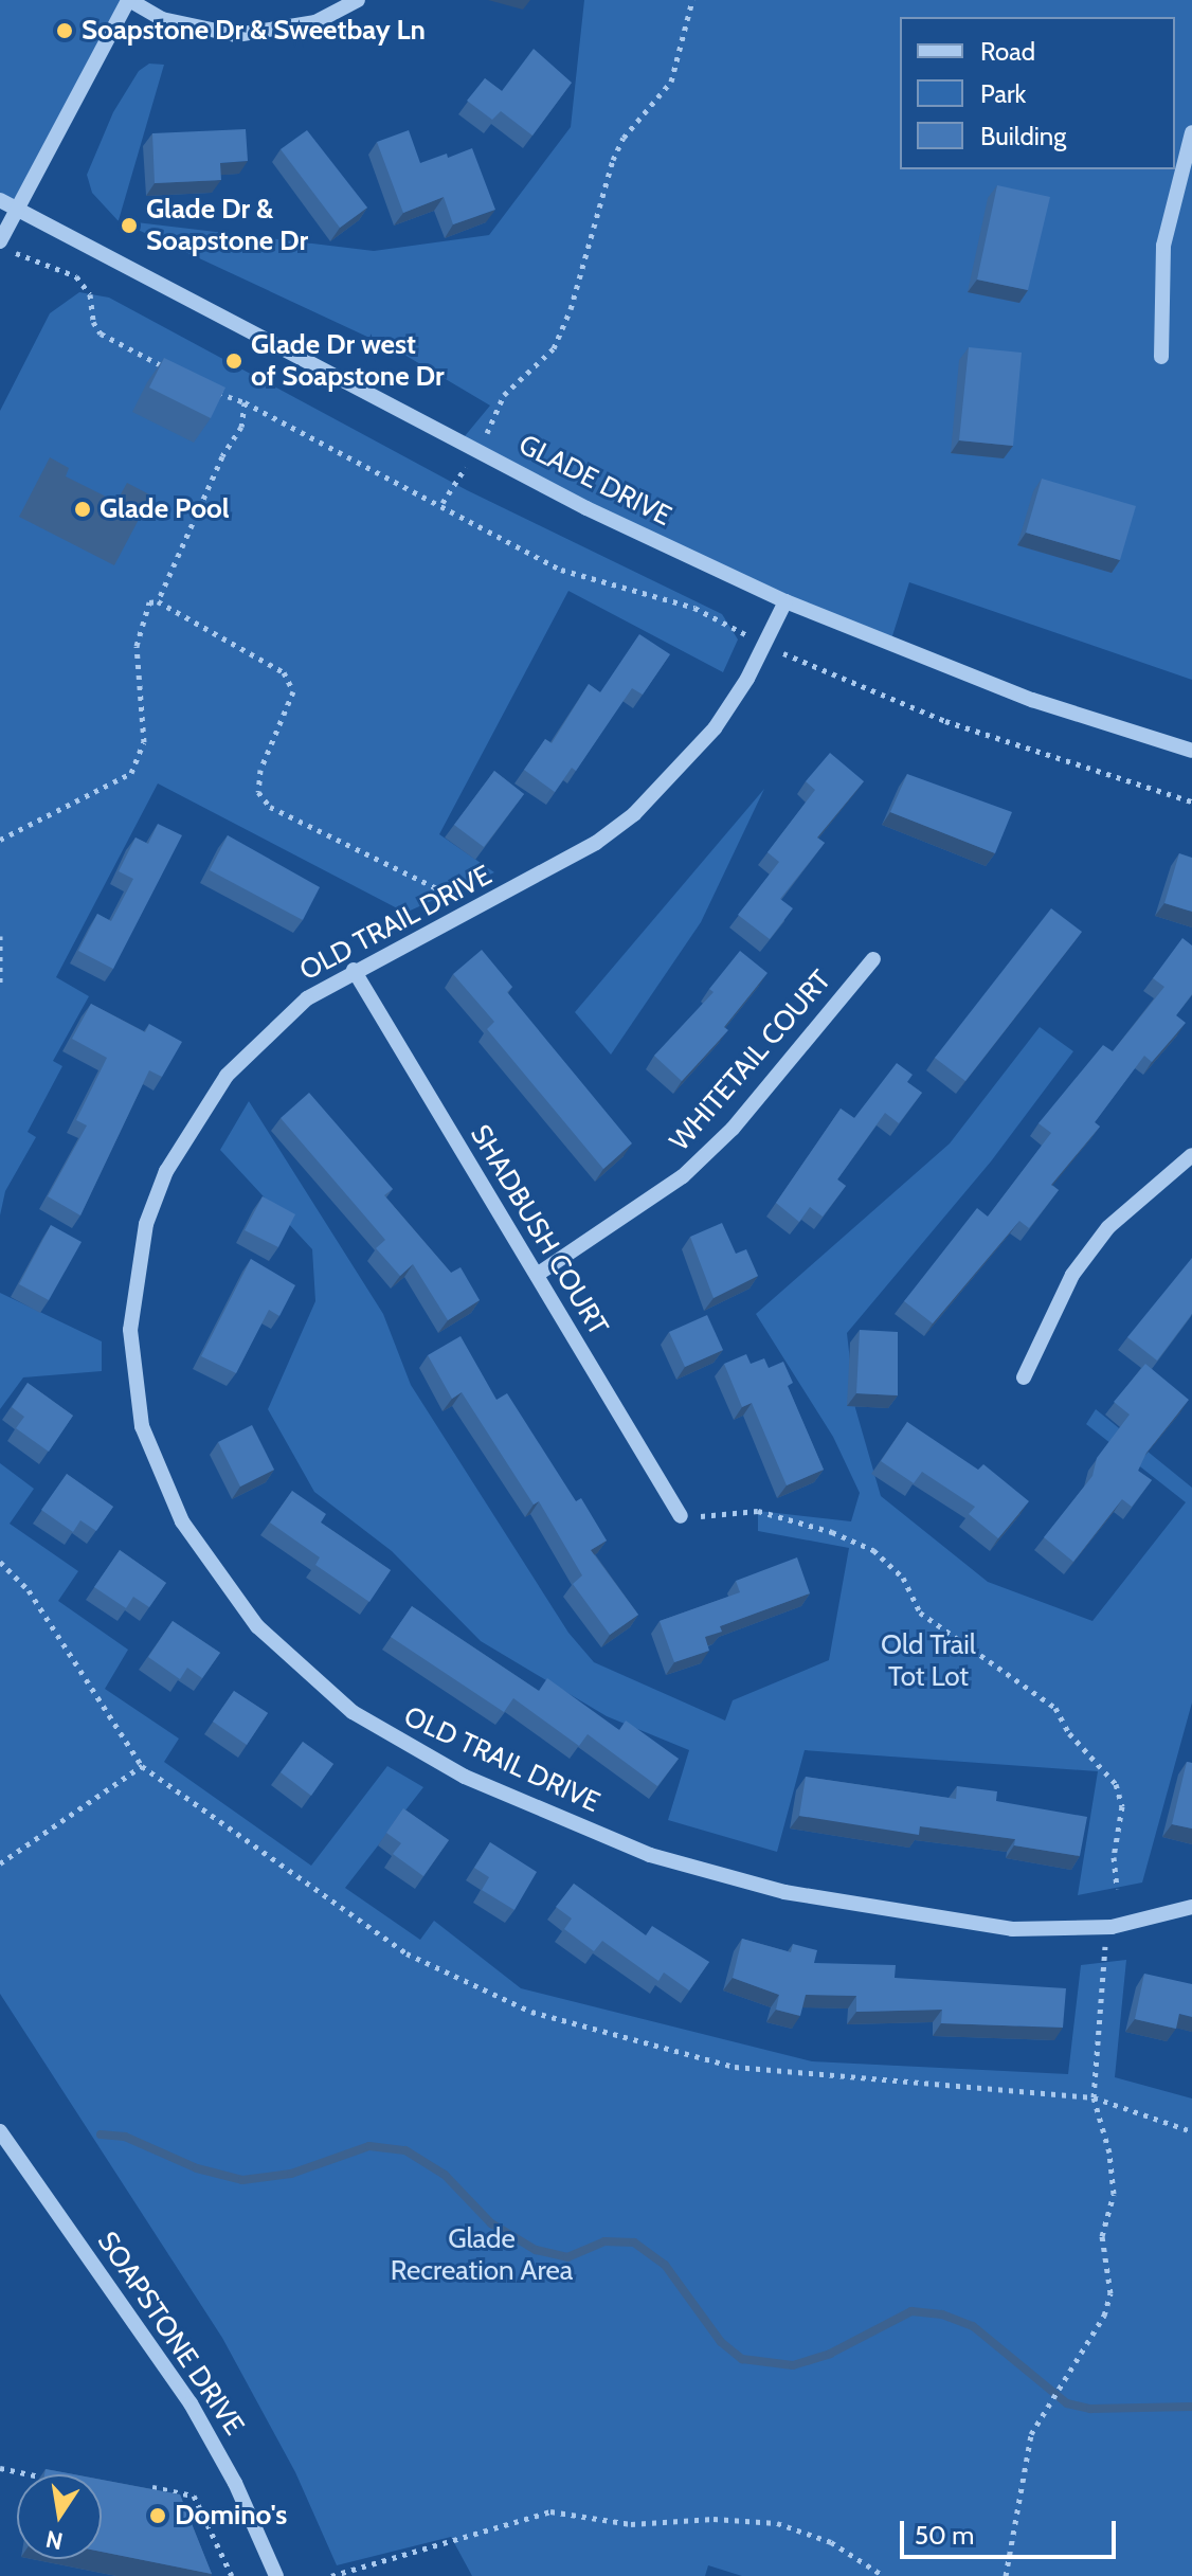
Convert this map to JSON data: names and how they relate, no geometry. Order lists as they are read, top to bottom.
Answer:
{
  "streets": {
    "street": [
      "GLADE DRIVE",
      "OLD TRAIL DRIVE",
      "WHITETAIL COURT",
      "SHADBUSH COURT",
      "SOAPSTONE DRIVE"
    ]
  },
  "crossings": [
    ["GLADE DRIVE", "OLD TRAIL DRIVE"],
    ["OLD TRAIL DRIVE", "SHADBUSH COURT"],
    ["WHITETAIL COURT", "SHADBUSH COURT"]
  ],
  "parks": ["Old Trail Tot Lot", "Glade Recreation Area"],
  "places": [
    "Soapstone Dr & Sweetbay Ln",
    "Glade Dr & Soapstone Dr",
    "Glade Dr west of Soapstone Dr",
    "Glade Pool",
    "Domino's"
  ],
  "legend": ["Road", "Park", "Building"],
  "scale_bar": "50 m",
  "north": "bottom"
}
